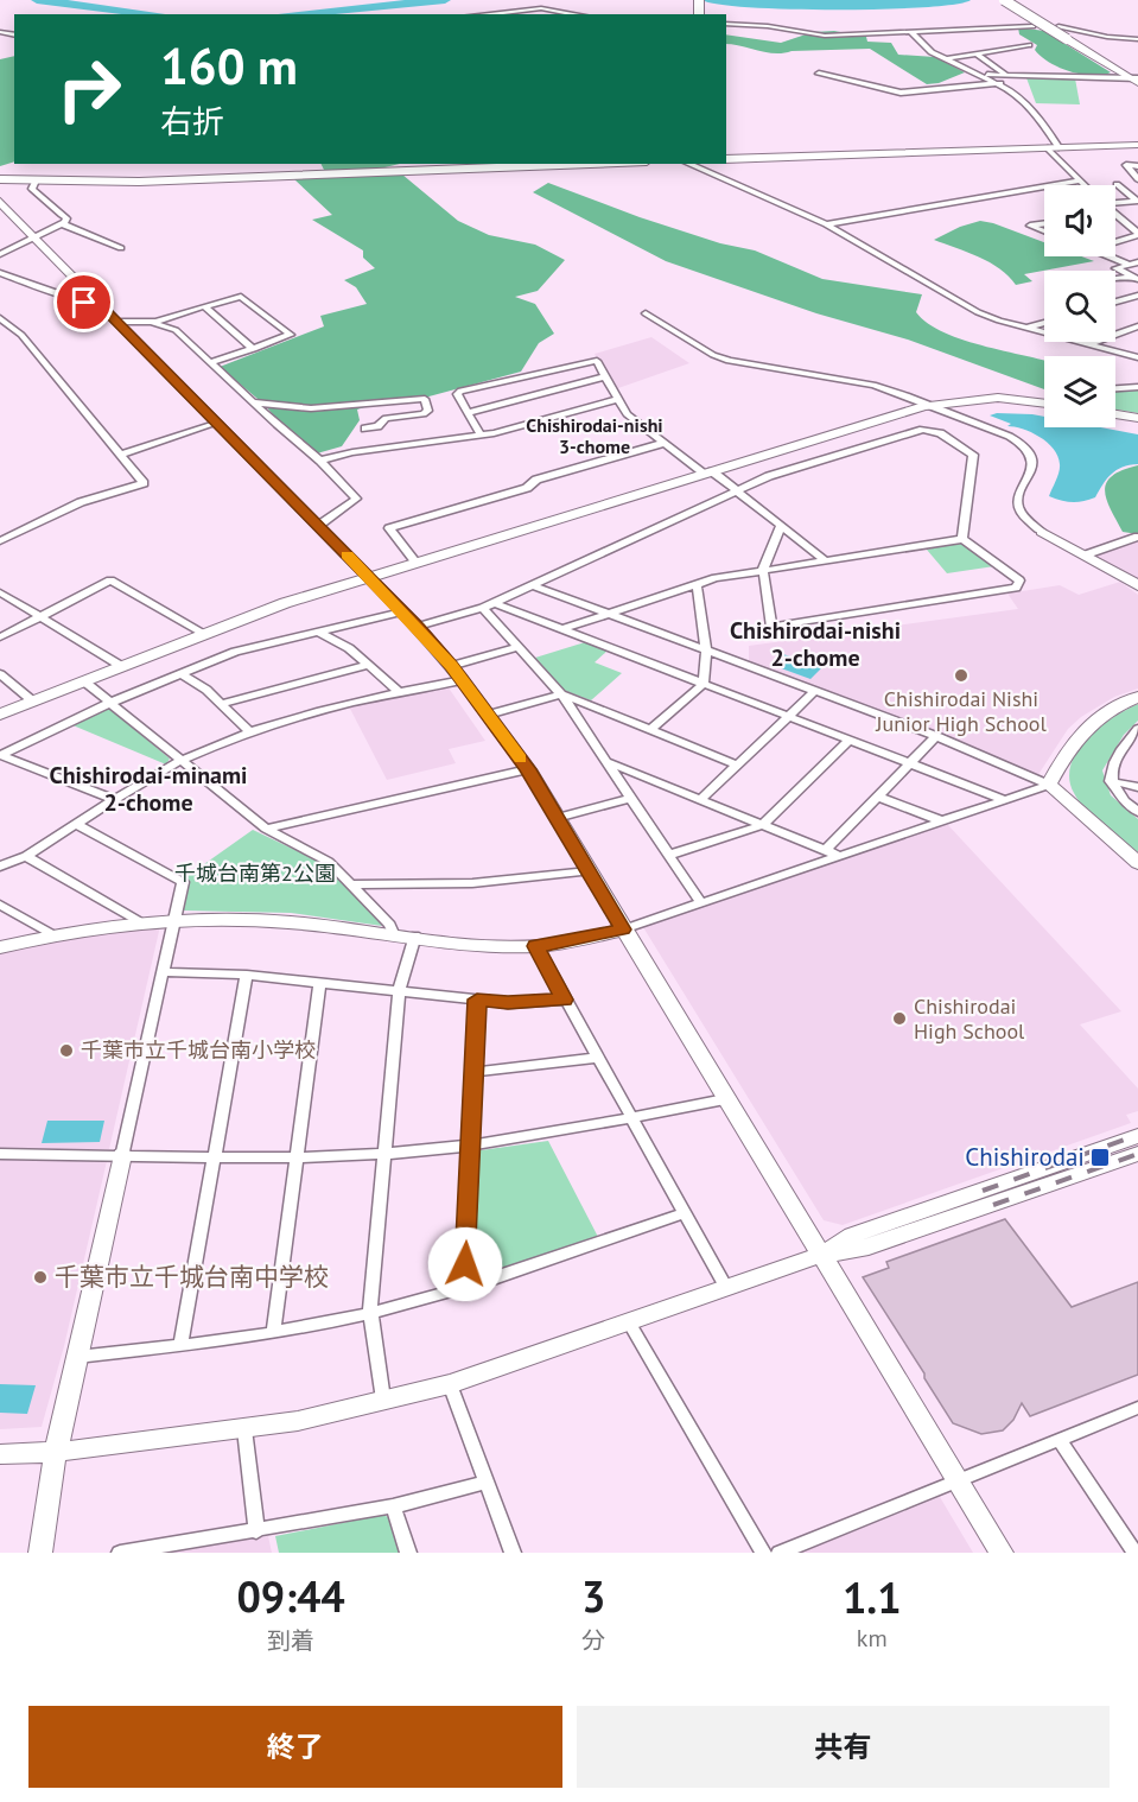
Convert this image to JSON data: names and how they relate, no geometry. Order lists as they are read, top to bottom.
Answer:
{
  "districts": ["Chishirodai-nishi 3-chome", "Chishirodai-nishi 2-chome", "Chishirodai-minami 2-chome"],
  "parks": ["千城台南第2公園"],
  "places": {
    "other": [
      "Chishirodai Nishi Junior High School",
      "Chishirodai High School",
      "千葉市立千城台南小学校",
      "千葉市立千城台南中学校"
    ],
    "transit": ["Chishirodai"]
  },
  "page": {
    "turn": ["160 m", "右折"],
    "eta": [
      "09:44",
      "到着",
      "3",
      "分",
      "1.1",
      "km"
    ],
    "buttons": ["終了", "共有"]
  }
}
